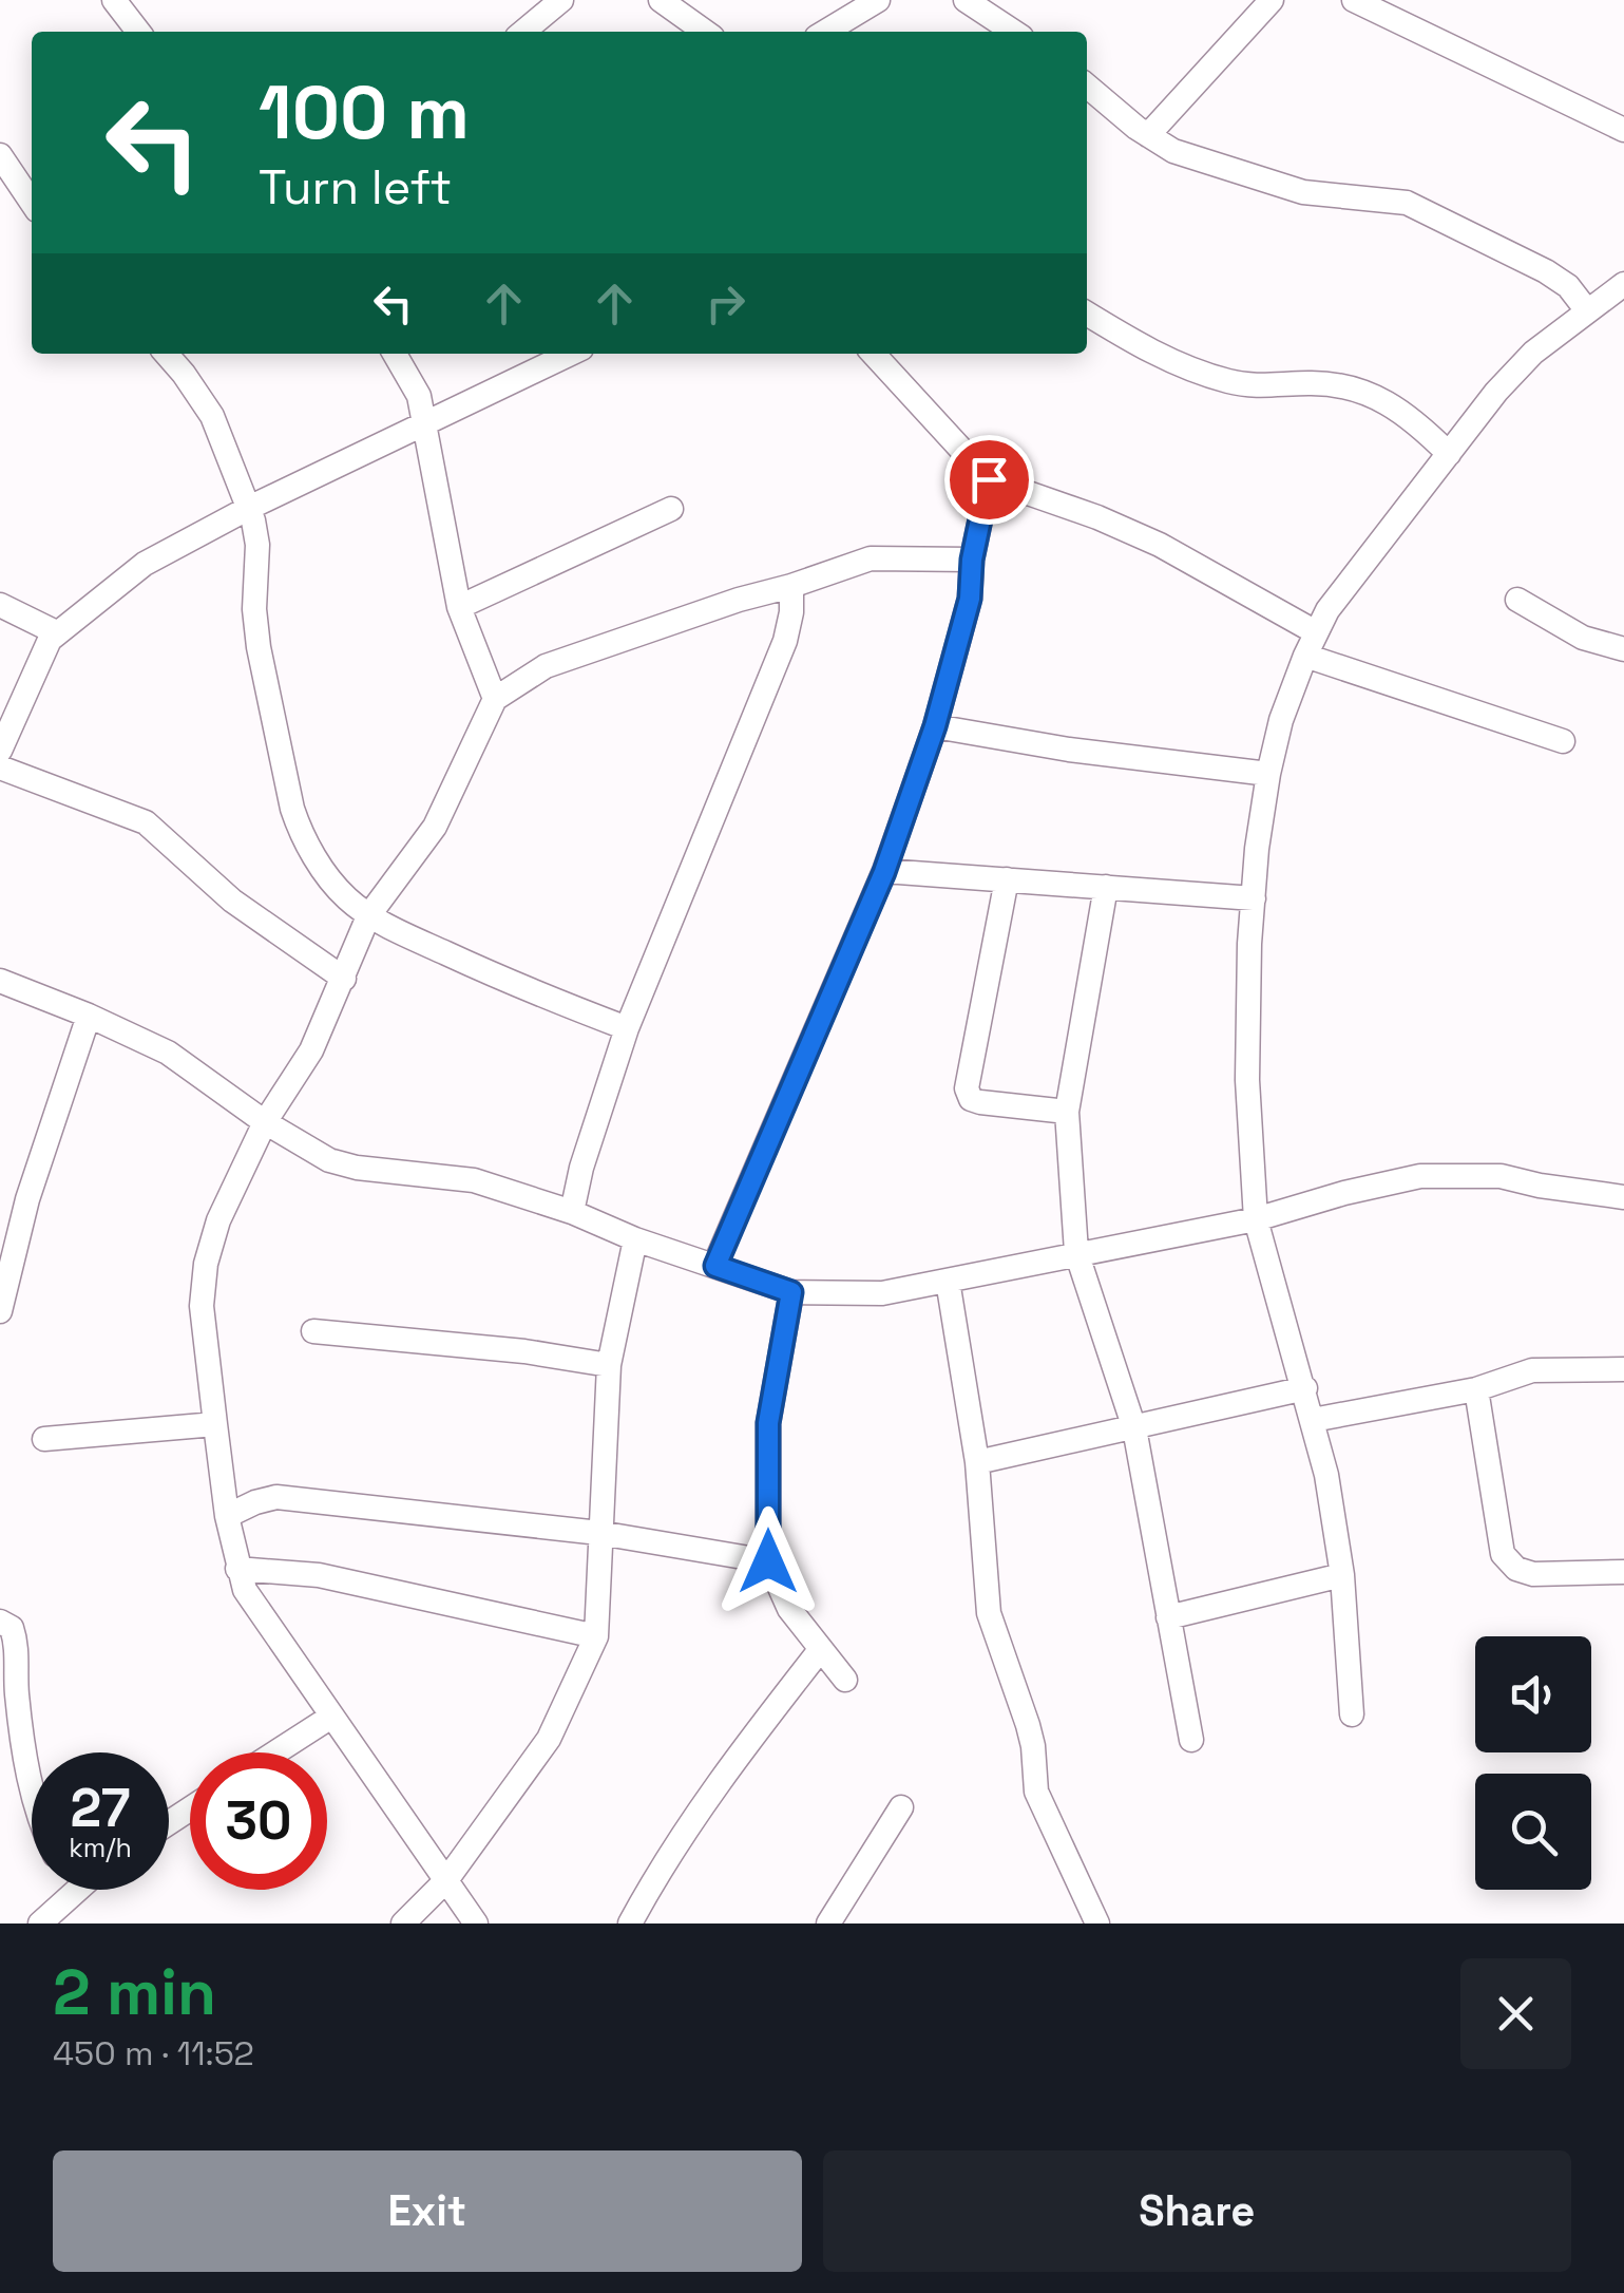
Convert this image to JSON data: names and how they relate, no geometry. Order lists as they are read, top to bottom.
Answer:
{
  "page": {
    "turn": ["100 m", "Turn left"],
    "speed": "27 km/h",
    "limit": "30",
    "heading": ["2 min", "450 m · 11:52"],
    "buttons": ["Exit", "Share"]
  }
}
